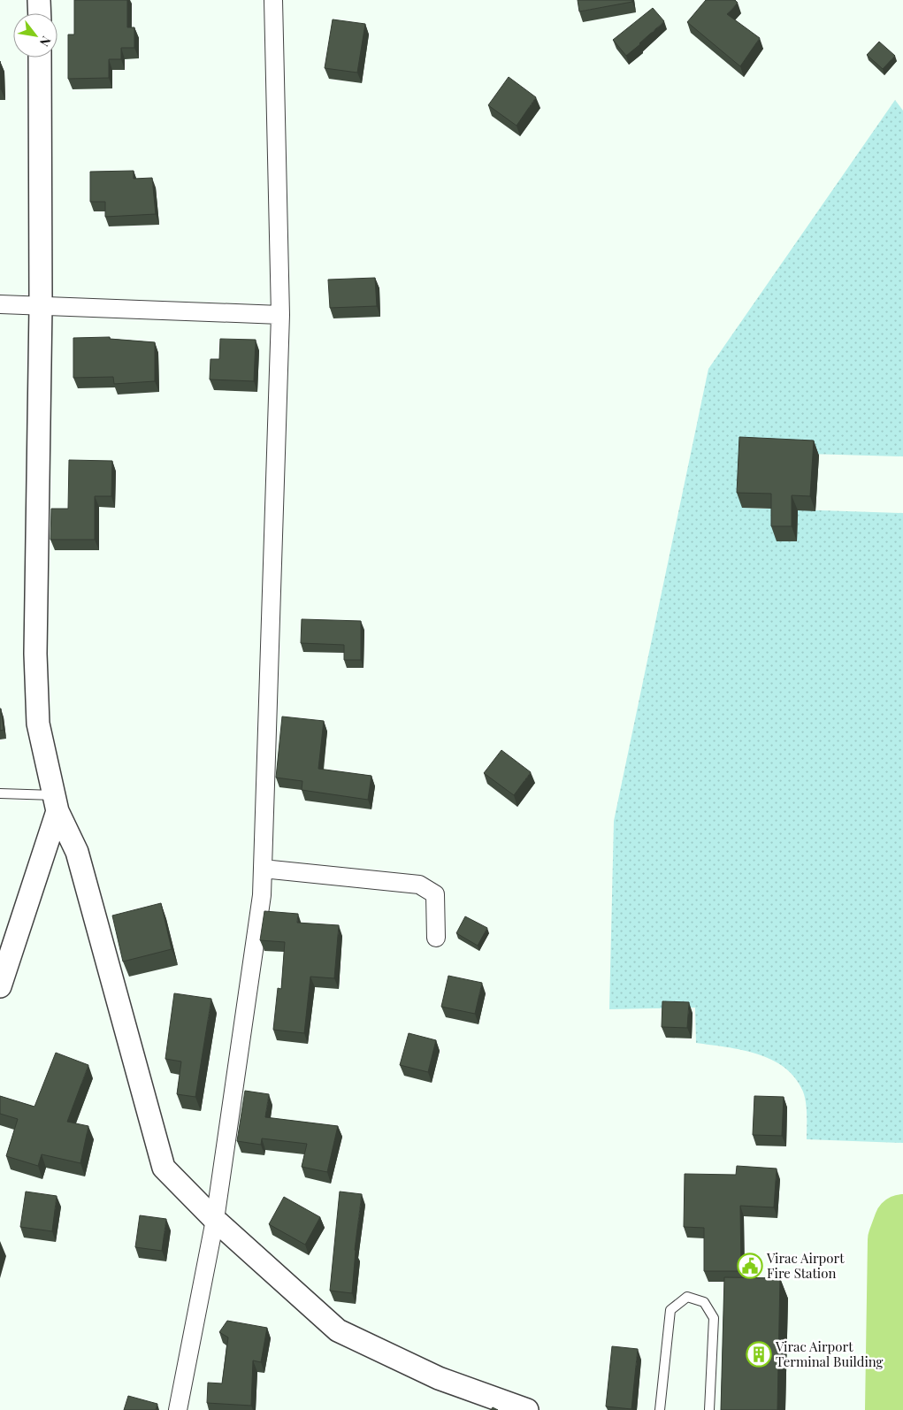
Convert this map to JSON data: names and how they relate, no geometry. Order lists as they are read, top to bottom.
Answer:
{
  "places": {
    "public building": ["Virac Airport Fire Station"],
    "building": ["Virac Airport Terminal Building"]
  },
  "north": "bottom right"
}
